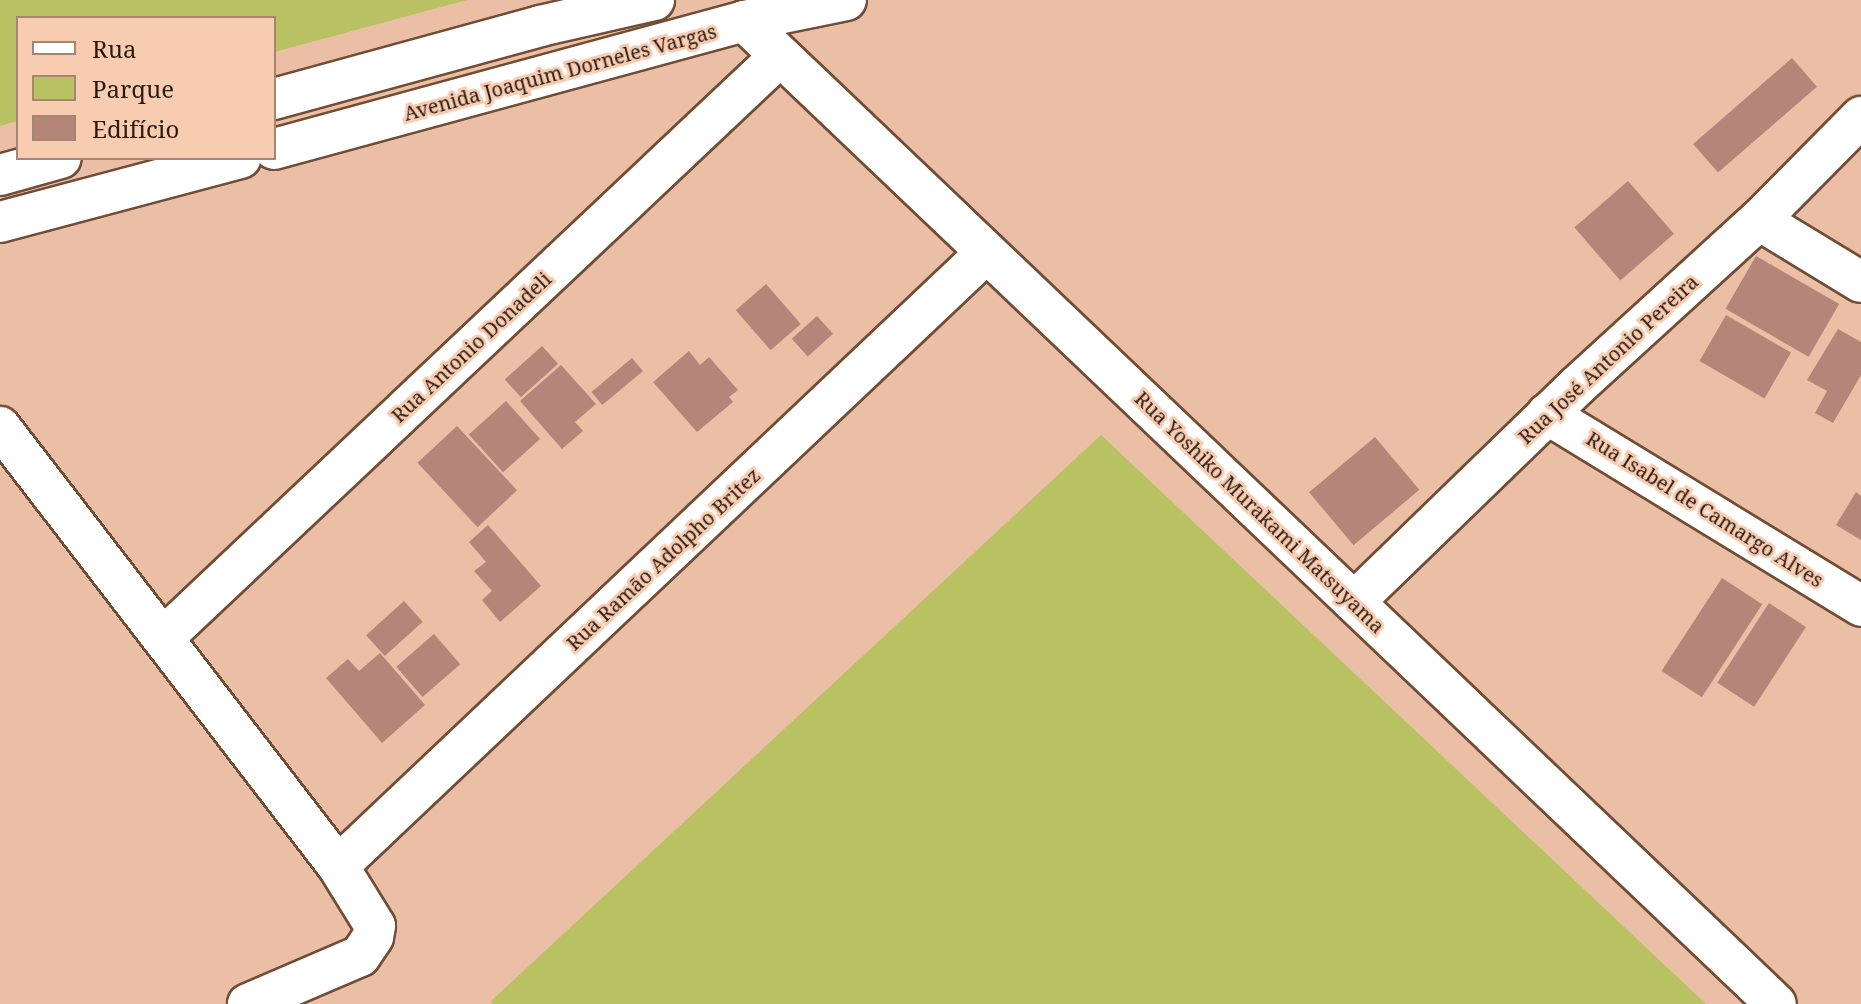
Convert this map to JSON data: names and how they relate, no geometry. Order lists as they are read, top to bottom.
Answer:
{
  "streets": {
    "street": [
      "Avenida Joaquim Dorneles Vargas",
      "Rua Antonio Donadeli",
      "Rua José Antonio Pereira",
      "Rua Isabel de Camargo Alves",
      "Rua Yoshiko Murakami Matsuyama",
      "Rua Ramão Adolpho Britez"
    ]
  },
  "crossings": [
    ["Avenida Joaquim Dorneles Vargas", "Rua Yoshiko Murakami Matsuyama"],
    ["Rua Antonio Donadeli", "Rua Yoshiko Murakami Matsuyama"],
    ["Rua José Antonio Pereira", "Rua Isabel de Camargo Alves"],
    ["Rua José Antonio Pereira", "Rua Yoshiko Murakami Matsuyama"],
    ["Rua Yoshiko Murakami Matsuyama", "Rua Ramão Adolpho Britez"]
  ],
  "legend": ["Rua", "Parque", "Edifício"]
}
